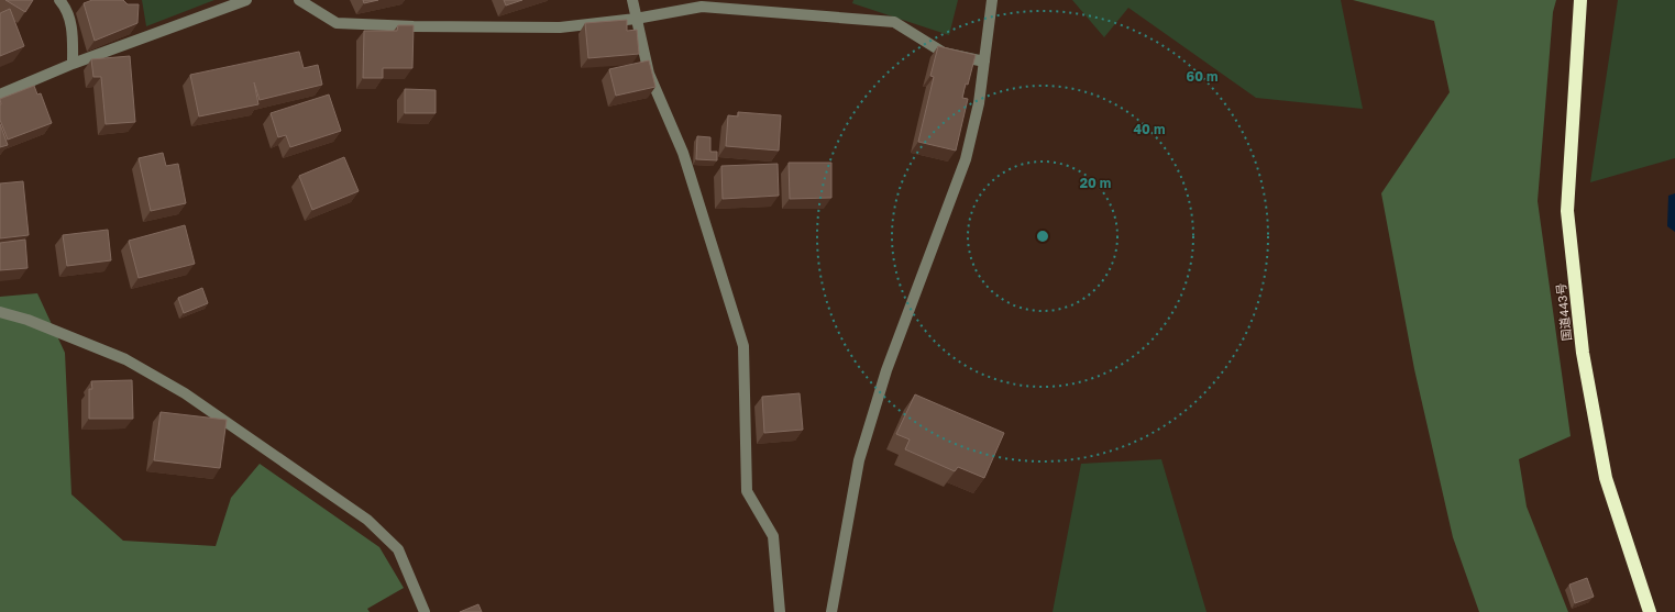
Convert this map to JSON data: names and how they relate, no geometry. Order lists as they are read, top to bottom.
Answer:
{
  "streets": {
    "highway": ["国道443号"]
  },
  "rings": ["60 m", "40 m", "20 m"]
}
